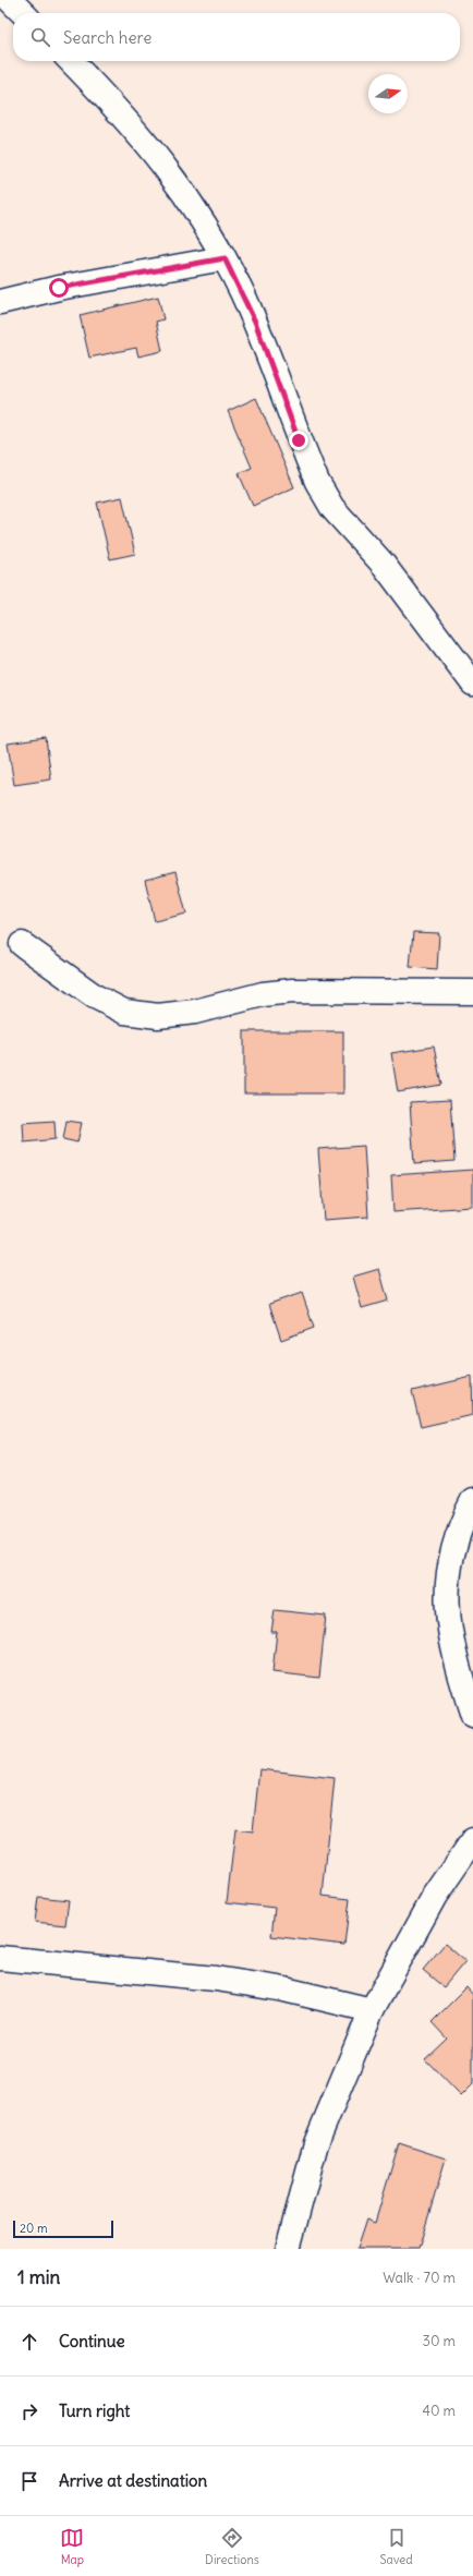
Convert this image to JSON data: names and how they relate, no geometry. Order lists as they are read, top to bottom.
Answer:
{
  "scale_bar": "20 m",
  "north": "right",
  "page": {
    "search": "Search here",
    "scale": "20 m",
    "heading": ["1 min", "Walk · 70 m"],
    "list": [
      ["Continue", "30 m"],
      ["Turn right", "40 m"],
      "Arrive at destination"
    ],
    "nav": ["Map", "Directions", "Saved"]
  }
}
